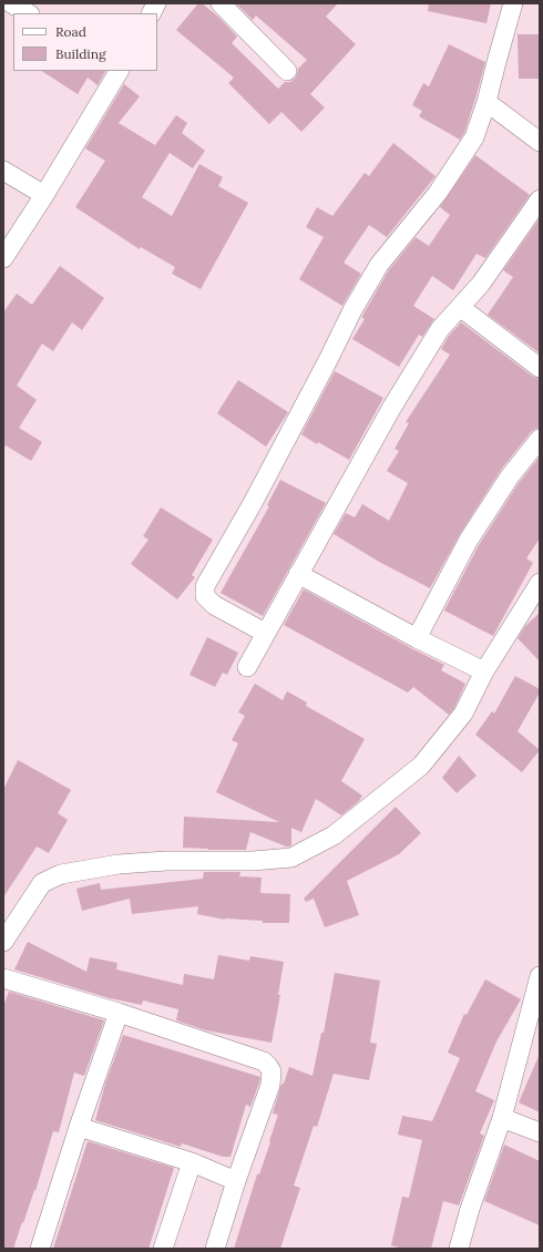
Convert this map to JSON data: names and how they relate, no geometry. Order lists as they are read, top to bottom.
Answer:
{
  "legend": ["Road", "Building"]
}
